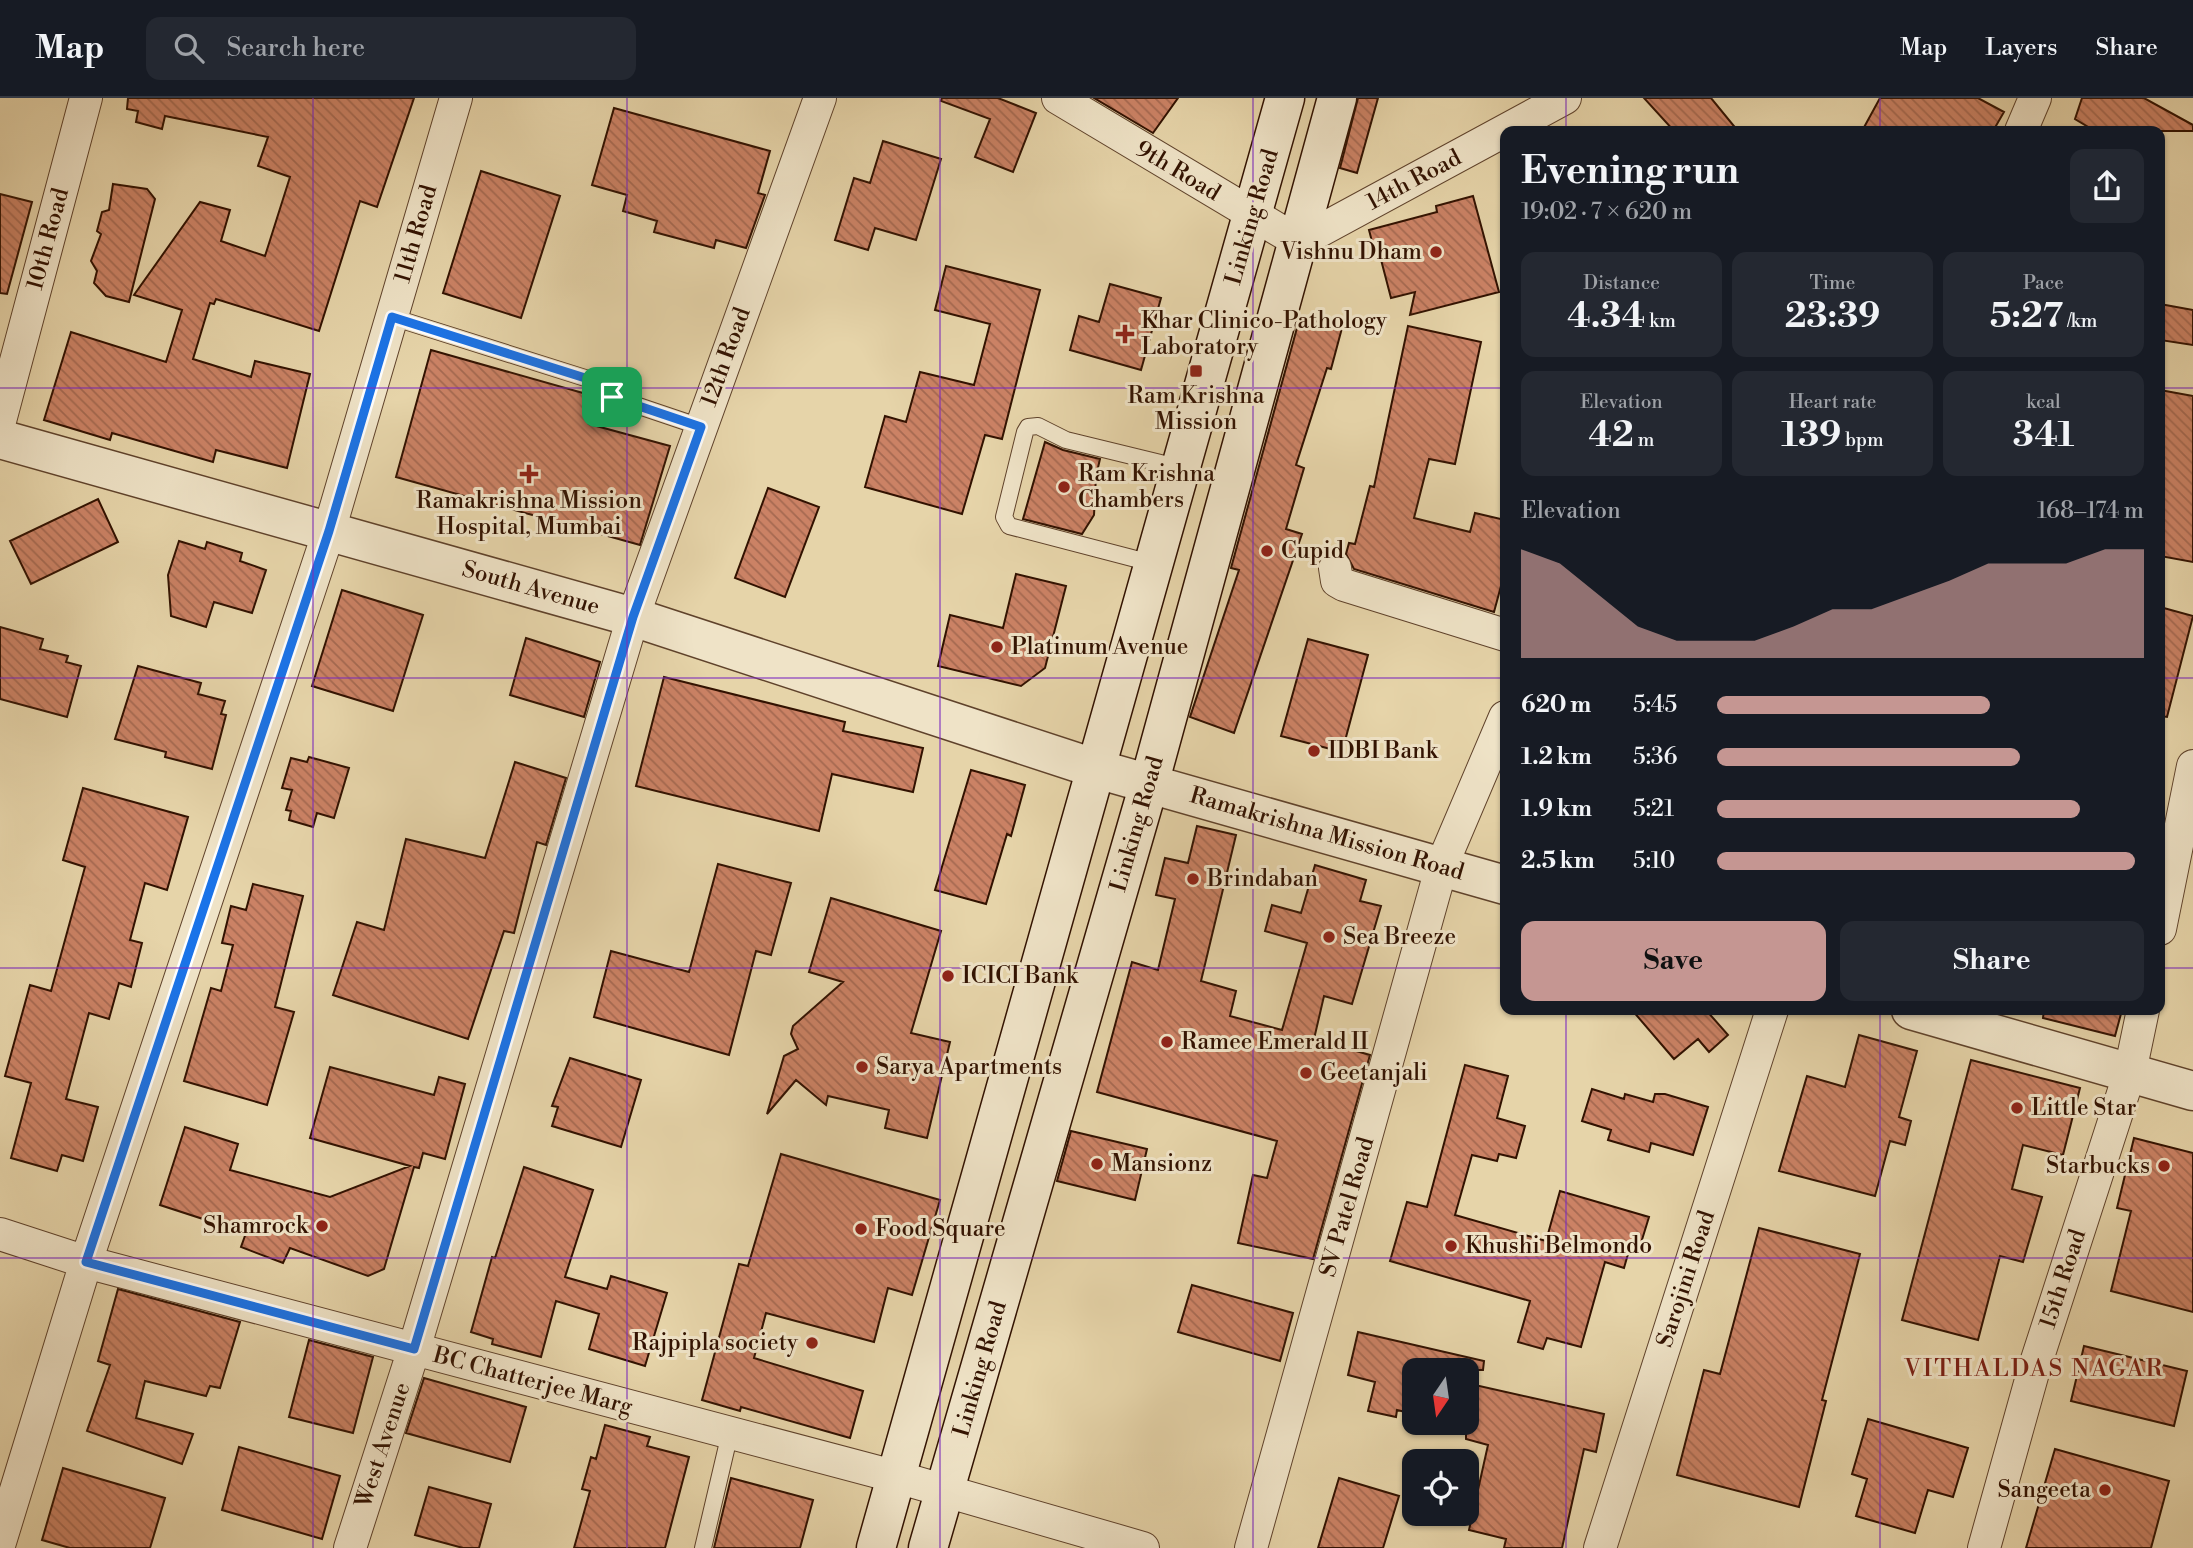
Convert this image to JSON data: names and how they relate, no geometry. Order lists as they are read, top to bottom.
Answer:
{
  "streets": {
    "main road": ["Linking Road", "South Avenue", "Ramakrishna Mission Road"],
    "street": [
      "9th Road",
      "14th Road",
      "11th Road",
      "10th Road",
      "12th Road",
      "SV Patel Road",
      "Sarojini Road",
      "15th Road",
      "BC Chatterjee Marg",
      "West Avenue"
    ]
  },
  "crossings": [
    ["9th Road", "14th Road"],
    ["9th Road", "Linking Road"],
    ["14th Road", "Linking Road"],
    ["Linking Road", "South Avenue"],
    ["Linking Road", "Ramakrishna Mission Road"],
    ["Linking Road", "BC Chatterjee Marg"],
    ["11th Road", "South Avenue"],
    ["11th Road", "BC Chatterjee Marg"],
    ["12th Road", "South Avenue"],
    ["12th Road", "West Avenue"],
    ["South Avenue", "Ramakrishna Mission Road"],
    ["South Avenue", "West Avenue"],
    ["Ramakrishna Mission Road", "SV Patel Road"],
    ["BC Chatterjee Marg", "West Avenue"]
  ],
  "districts": ["VITHALDAS NAGAR"],
  "places": {
    "other": [
      "Vishnu Dham",
      "Ram Krishna Chambers",
      "Cupid",
      "Platinum Avenue",
      "IDBI Bank",
      "Brindaban",
      "Sea Breeze",
      "ICICI Bank",
      "Ramee Emerald II",
      "Sarya Apartments",
      "Geetanjali",
      "Little Star",
      "Mansionz",
      "Starbucks",
      "Shamrock",
      "Food Square",
      "Khushi Belmondo",
      "Rajpipla society",
      "Sangeeta"
    ],
    "health": ["Khar Clinico-Pathology Laboratory", "Ramakrishna Mission Hospital, Mumbai"],
    "transit": ["Ram Krishna Mission"]
  },
  "north": "bottom",
  "page": {
    "header": "Map",
    "search": "Search here",
    "nav": ["Map", "Layers", "Share"],
    "heading": ["Evening run", "19:02 · 7 × 620 m"],
    "stats": [
      ["Distance", "4.34 km"],
      ["Time", "23:39"],
      ["Pace", "5:27 /km"],
      ["Elevation", "42 m"],
      ["Heart rate", "139 bpm"],
      ["kcal", "341"]
    ],
    "chart": ["Elevation", "168–174 m"],
    "list": [
      {
        "name": "620 m",
        "note": "5:45"
      },
      {
        "name": "1.2 km",
        "note": "5:36"
      },
      {
        "name": "1.9 km",
        "note": "5:21"
      },
      {
        "name": "2.5 km",
        "note": "5:10"
      }
    ],
    "buttons": ["Save", "Share"]
  }
}
